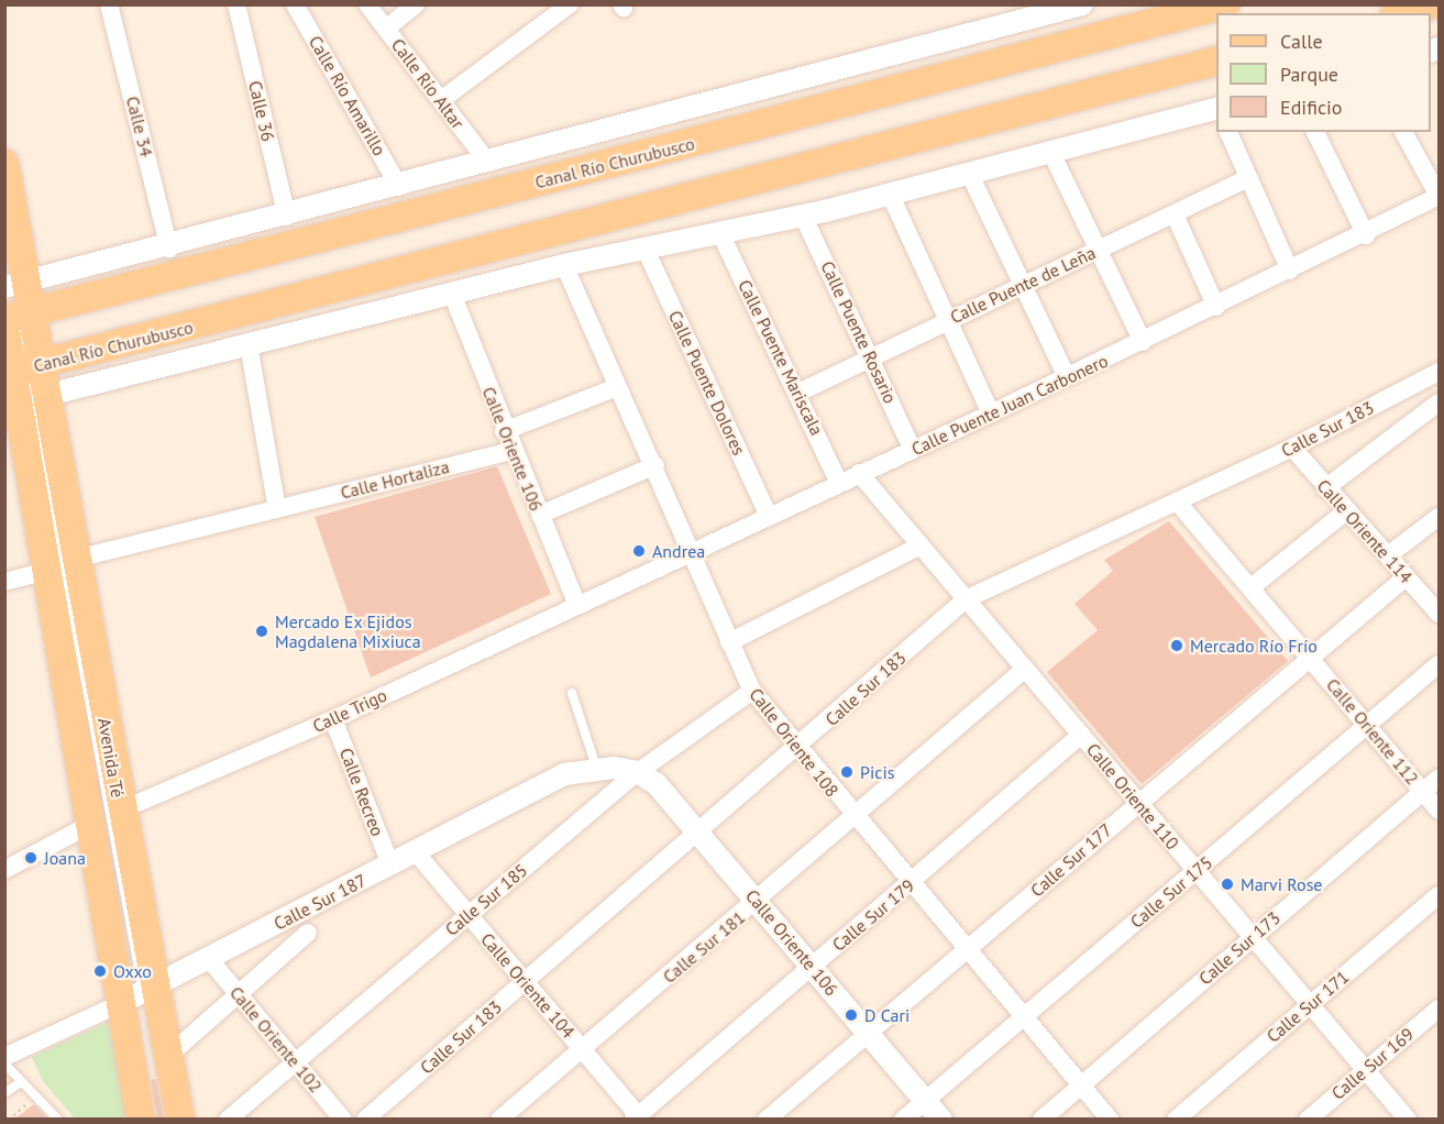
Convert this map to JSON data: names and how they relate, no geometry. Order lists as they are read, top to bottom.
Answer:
{
  "streets": {
    "main road": ["Canal Río Churubusco", "Avenida Té"],
    "street": [
      "Calle Río Altar",
      "Calle Río Amarillo",
      "Calle 36",
      "Calle 34",
      "Calle Puente de Leña",
      "Calle Puente Rosario",
      "Calle Puente Mariscala",
      "Calle Puente Dolores",
      "Calle Puente Juan Carbonero",
      "Calle Sur 183",
      "Calle Oriente 106",
      "Calle Hortaliza",
      "Calle Oriente 114",
      "Calle Trigo",
      "Calle Oriente 112",
      "Calle Oriente 108",
      "Calle Recreo",
      "Calle Oriente 110",
      "Calle Sur 177",
      "Calle Sur 175",
      "Calle Sur 185",
      "Calle Sur 187",
      "Calle Sur 179",
      "Calle Sur 181",
      "Calle Sur 173",
      "Calle Oriente 104",
      "Calle Sur 171",
      "Calle Oriente 102",
      "Calle Sur 169"
    ]
  },
  "crossings": [
    ["Calle Río Altar", "Canal Río Churubusco"],
    ["Calle Río Amarillo", "Canal Río Churubusco"],
    ["Calle 36", "Canal Río Churubusco"],
    ["Calle 34", "Canal Río Churubusco"],
    ["Canal Río Churubusco", "Calle Puente Rosario"],
    ["Canal Río Churubusco", "Calle Puente Mariscala"],
    ["Canal Río Churubusco", "Calle Puente Dolores"],
    ["Canal Río Churubusco", "Calle Oriente 106"],
    ["Canal Río Churubusco", "Calle Oriente 108"],
    ["Canal Río Churubusco", "Avenida Té"],
    ["Calle Puente de Leña", "Calle Puente Rosario"],
    ["Calle Puente de Leña", "Calle Puente Mariscala"],
    ["Calle Puente Rosario", "Calle Puente Juan Carbonero"],
    ["Calle Puente Mariscala", "Calle Puente Juan Carbonero"],
    ["Calle Puente Dolores", "Calle Puente Juan Carbonero"],
    ["Calle Puente Juan Carbonero", "Calle Oriente 106"],
    ["Calle Puente Juan Carbonero", "Calle Trigo"],
    ["Calle Puente Juan Carbonero", "Calle Oriente 108"],
    ["Calle Puente Juan Carbonero", "Calle Oriente 110"],
    ["Calle Sur 183", "Calle Oriente 106"],
    ["Calle Sur 183", "Calle Oriente 114"],
    ["Calle Sur 183", "Calle Oriente 112"],
    ["Calle Sur 183", "Calle Oriente 108"],
    ["Calle Sur 183", "Calle Oriente 110"],
    ["Calle Sur 183", "Calle Oriente 104"],
    ["Calle Oriente 106", "Calle Hortaliza"],
    ["Calle Oriente 106", "Calle Trigo"],
    ["Calle Oriente 106", "Calle Sur 177"],
    ["Calle Oriente 106", "Calle Sur 175"],
    ["Calle Oriente 106", "Calle Sur 185"],
    ["Calle Oriente 106", "Calle Sur 187"],
    ["Calle Oriente 106", "Calle Sur 179"],
    ["Calle Oriente 106", "Calle Sur 181"],
    ["Calle Hortaliza", "Avenida Té"],
    ["Calle Oriente 114", "Calle Sur 177"],
    ["Calle Trigo", "Avenida Té"],
    ["Calle Trigo", "Calle Recreo"],
    ["Calle Oriente 112", "Calle Sur 177"],
    ["Calle Oriente 112", "Calle Sur 175"],
    ["Calle Oriente 112", "Calle Sur 173"],
    ["Calle Oriente 108", "Calle Sur 177"],
    ["Calle Oriente 108", "Calle Sur 175"],
    ["Calle Oriente 108", "Calle Sur 185"],
    ["Calle Oriente 108", "Calle Sur 179"],
    ["Calle Oriente 108", "Calle Sur 181"],
    ["Calle Oriente 108", "Calle Sur 173"],
    ["Avenida Té", "Calle Sur 187"],
    ["Calle Recreo", "Calle Sur 187"],
    ["Calle Oriente 110", "Calle Sur 177"],
    ["Calle Oriente 110", "Calle Sur 175"],
    ["Calle Oriente 110", "Calle Sur 179"],
    ["Calle Oriente 110", "Calle Sur 181"],
    ["Calle Oriente 110", "Calle Sur 173"],
    ["Calle Oriente 110", "Calle Sur 171"],
    ["Calle Oriente 110", "Calle Sur 169"],
    ["Calle Sur 185", "Calle Sur 187"],
    ["Calle Sur 185", "Calle Oriente 104"],
    ["Calle Sur 185", "Calle Oriente 102"],
    ["Calle Sur 187", "Calle Oriente 104"],
    ["Calle Sur 187", "Calle Oriente 102"],
    ["Calle Sur 179", "Calle Oriente 104"],
    ["Calle Sur 181", "Calle Oriente 104"]
  ],
  "places": [
    "Andrea",
    "Mercado Ex Ejidos Magdalena Mixiuca",
    "Mercado Río Frío",
    "Picis",
    "Joana",
    "Marvi Rose",
    "Oxxo",
    "D Cari"
  ],
  "legend": ["Calle", "Parque", "Edificio"]
}
